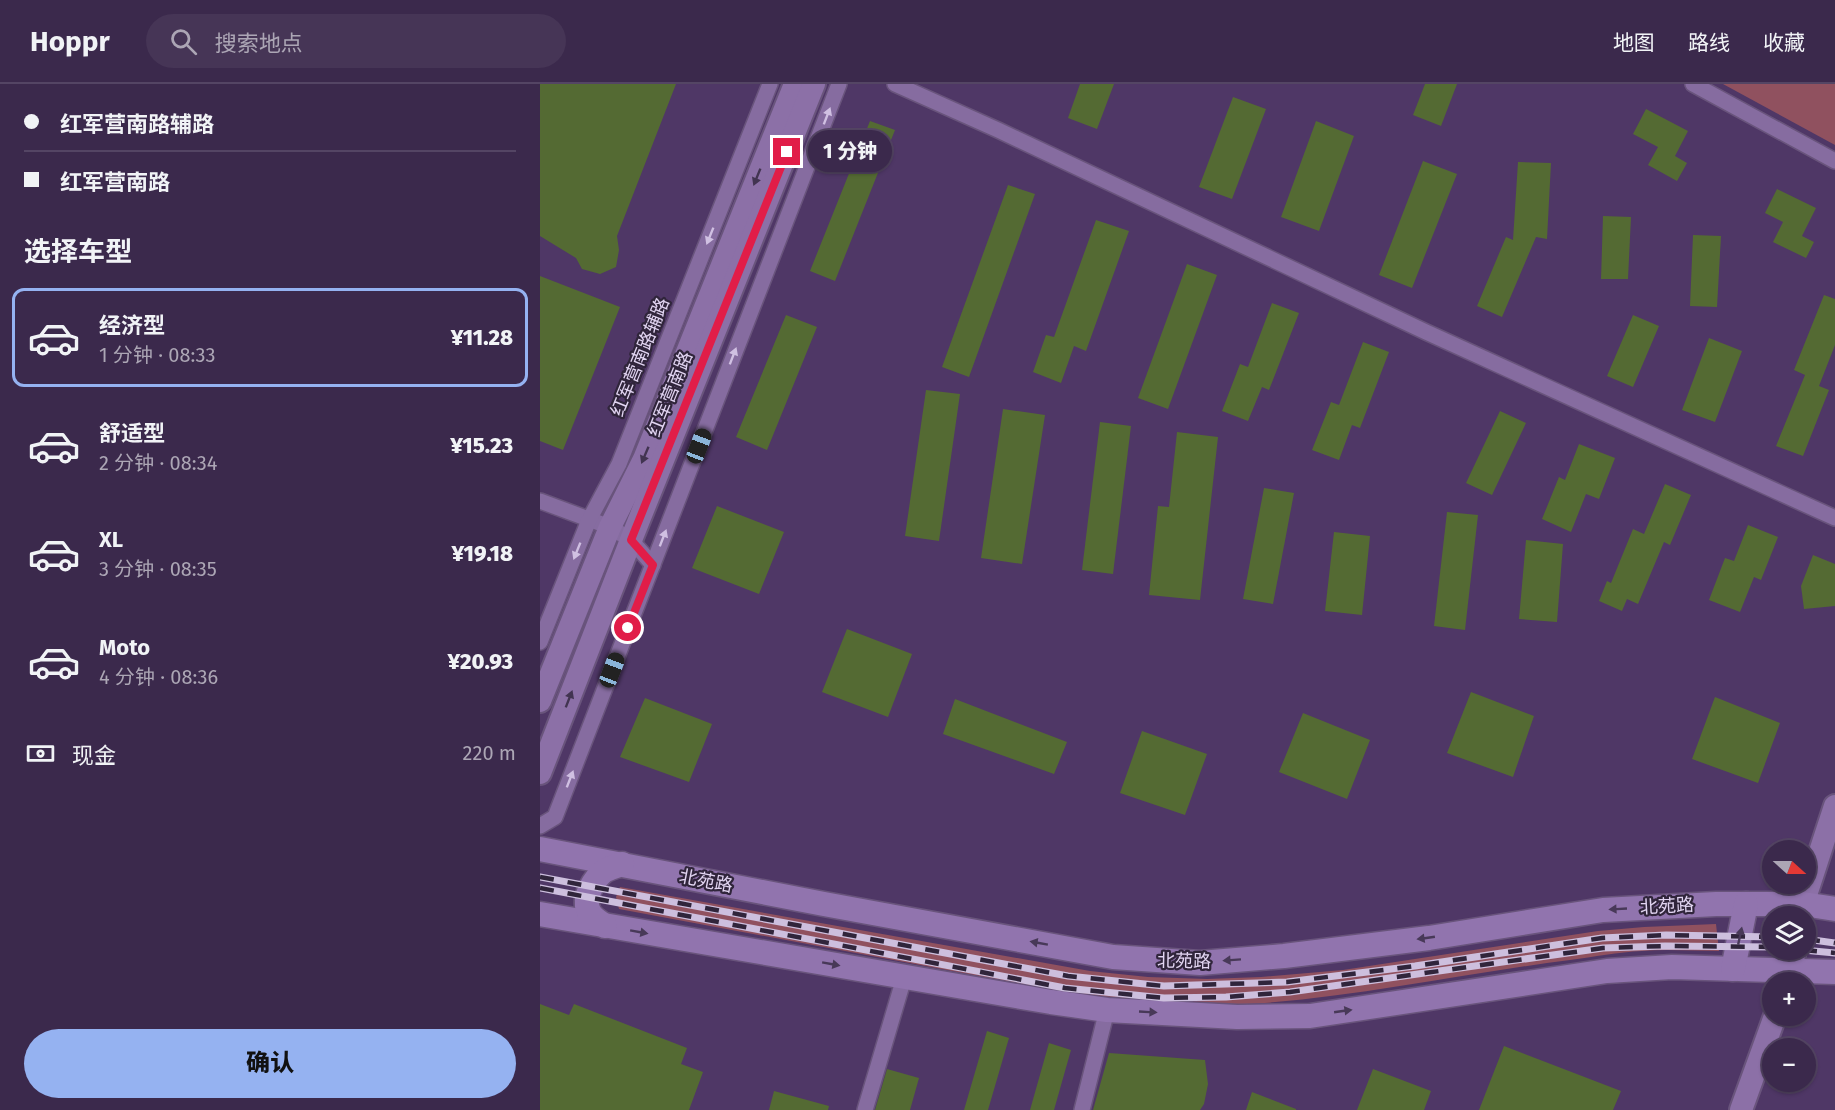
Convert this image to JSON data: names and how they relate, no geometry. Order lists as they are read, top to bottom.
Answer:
{
  "streets": {
    "main road": ["红军营南路", "北苑路"],
    "street": ["红军营南路辅路"]
  },
  "crossings": [
    ["红军营南路辅路", "红军营南路"]
  ],
  "north": "right",
  "page": {
    "header": "Hoppr",
    "search": "搜索地点",
    "nav": ["地图", "路线", "收藏"],
    "banner": ["红军营南路辅路", "红军营南路"],
    "bubble": "1 分钟",
    "heading": "选择车型",
    "list": [
      {
        "name": "经济型",
        "note": "1 分钟 · 08:33",
        "value": "¥11.28"
      },
      {
        "name": "舒适型",
        "note": "2 分钟 · 08:34",
        "value": "¥15.23"
      },
      {
        "name": "XL",
        "note": "3 分钟 · 08:35",
        "value": "¥19.18"
      },
      {
        "name": "Moto",
        "note": "4 分钟 · 08:36",
        "value": "¥20.93"
      }
    ],
    "pay": ["现金", "220 m"],
    "map_buttons": ["+", "−"],
    "buttons": "确认"
  }
}
